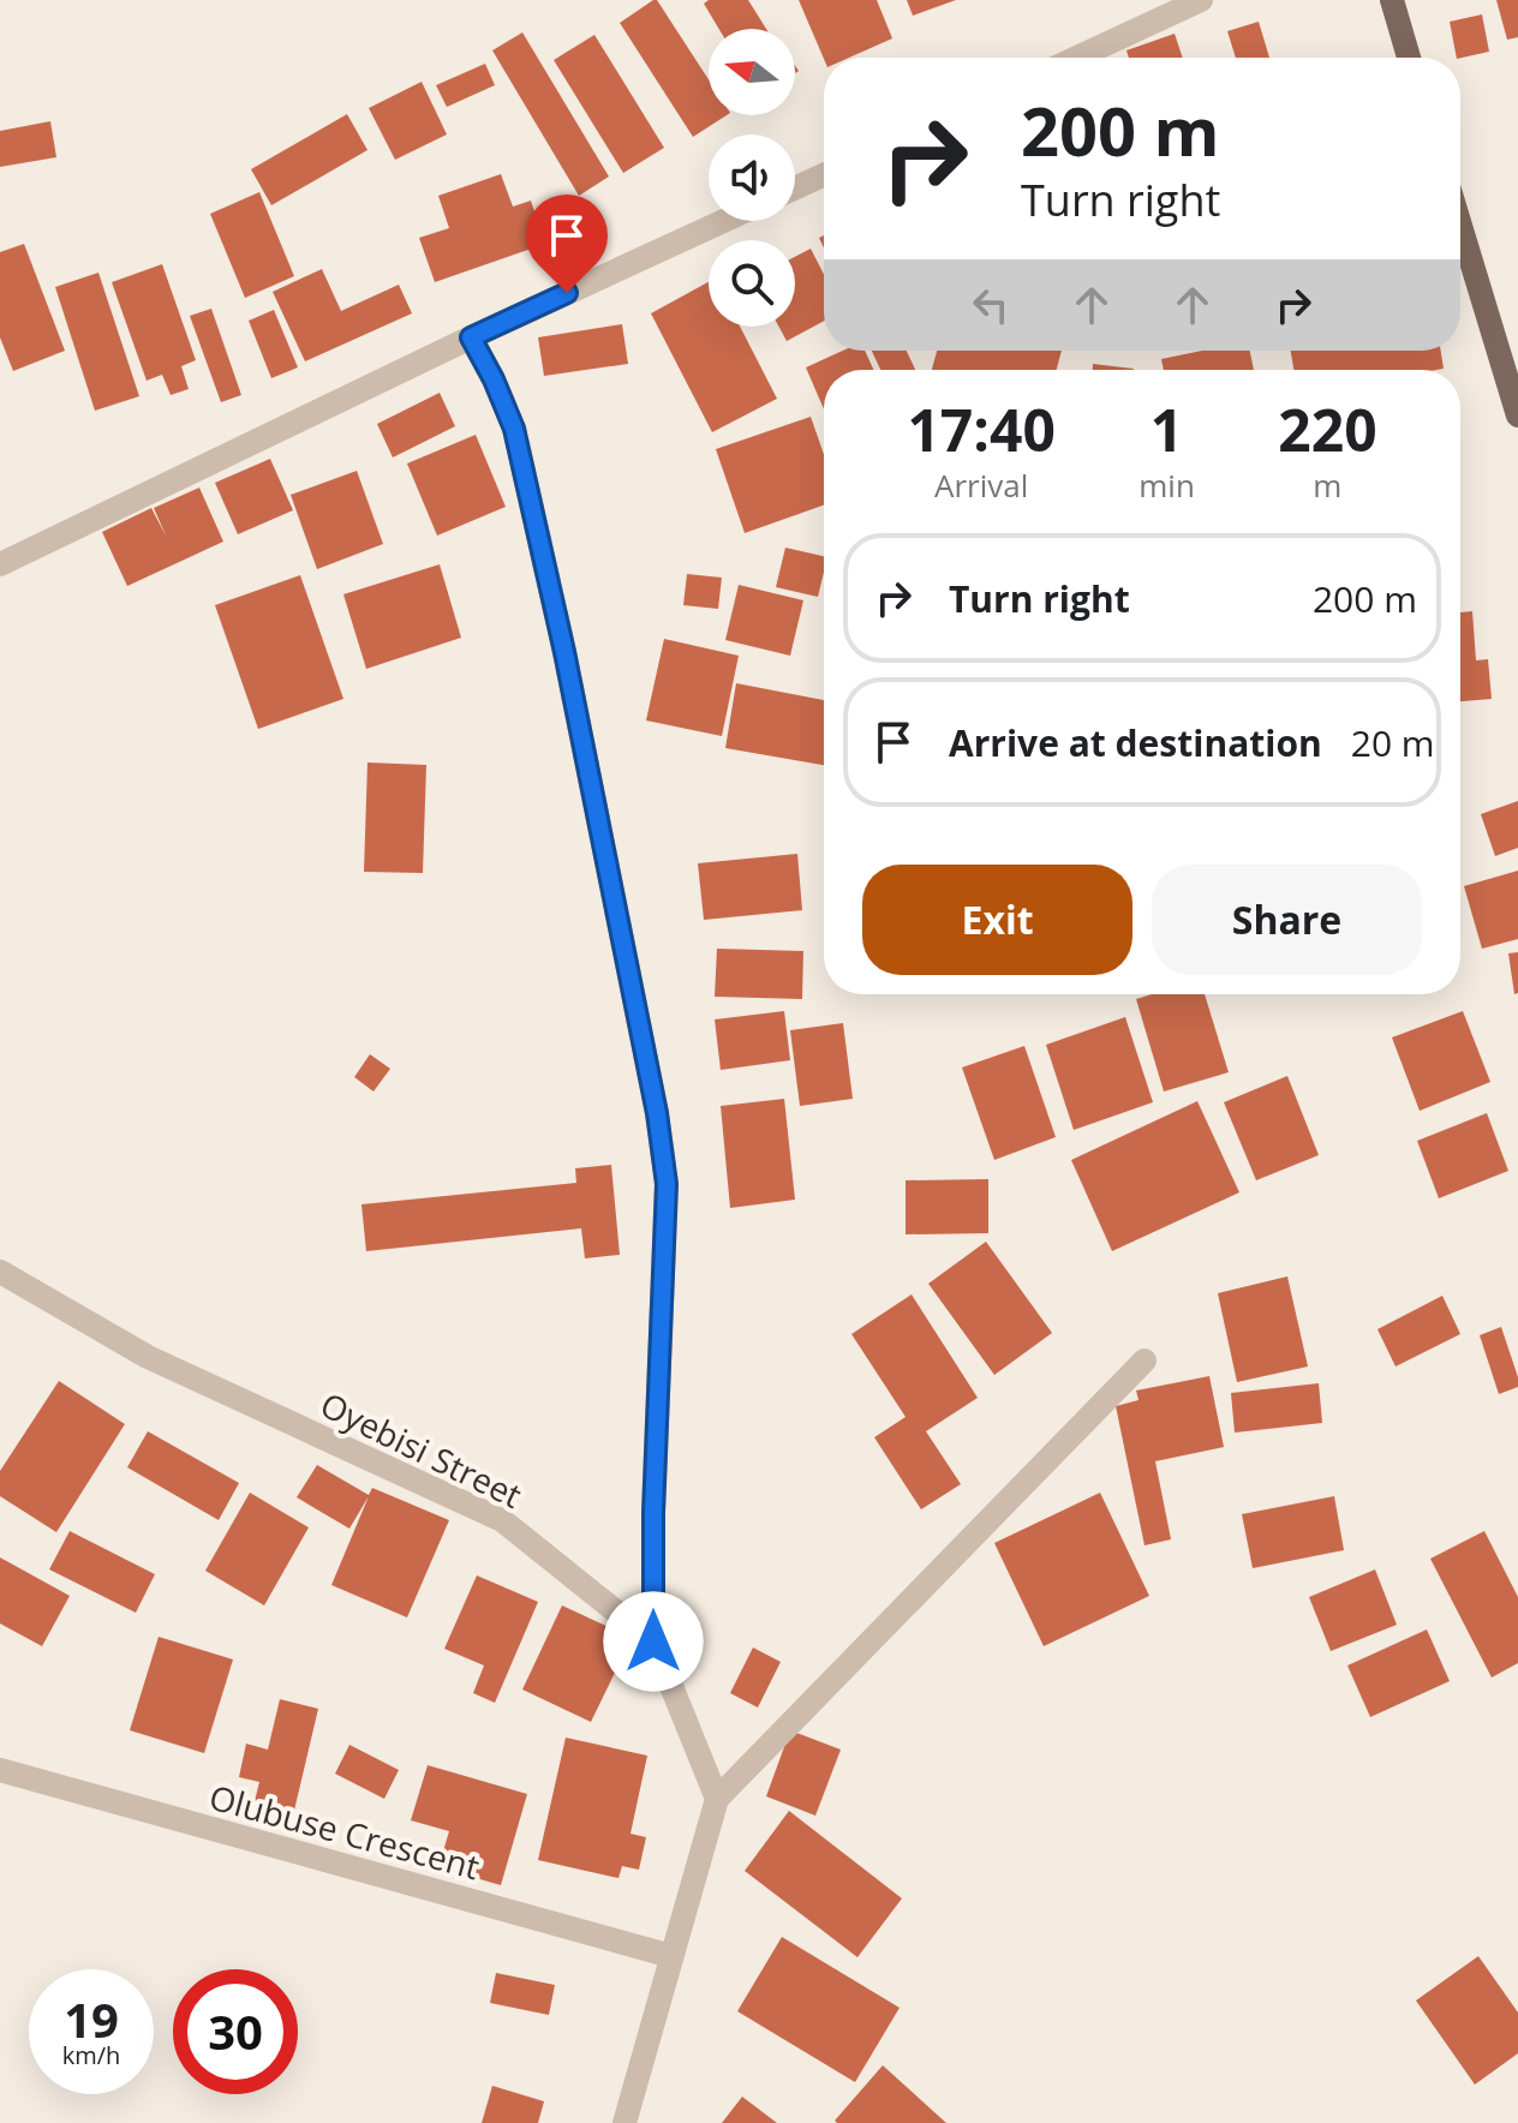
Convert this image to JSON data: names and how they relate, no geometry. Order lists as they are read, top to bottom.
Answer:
{
  "streets": {
    "street": ["Oyebisi Street", "Olubuse Crescent"]
  },
  "north": "left",
  "page": {
    "turn": ["200 m", "Turn right"],
    "eta": [
      "17:40",
      "Arrival",
      "1",
      "min",
      "220",
      "m"
    ],
    "list": [
      {
        "name": "Turn right",
        "value": "200 m"
      },
      {
        "name": "Arrive at destination",
        "value": "20 m"
      }
    ],
    "buttons": ["Exit", "Share"],
    "speed": "19 km/h",
    "limit": "30"
  }
}
